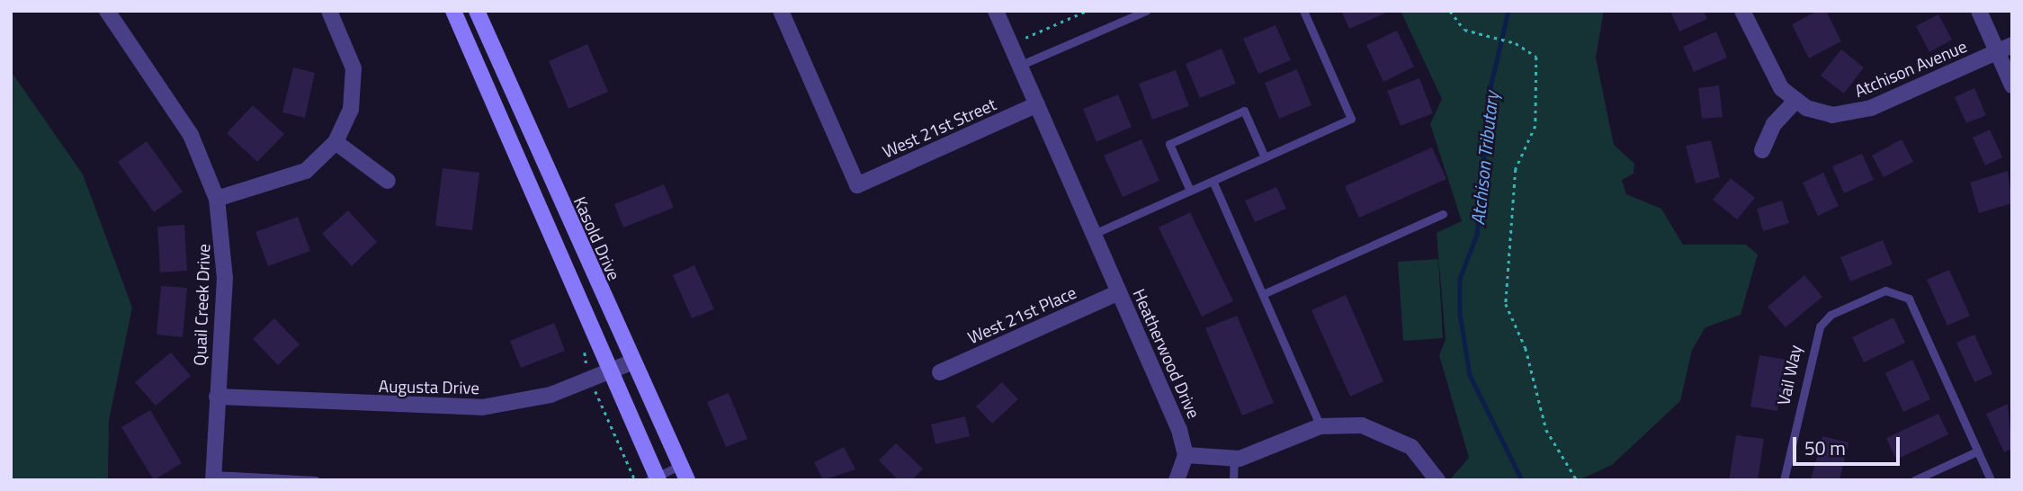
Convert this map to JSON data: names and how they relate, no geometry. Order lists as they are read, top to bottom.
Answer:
{
  "streets": {
    "main road": ["Kasold Drive"],
    "street": [
      "Atchison Avenue",
      "West 21st Street",
      "Quail Creek Drive",
      "West 21st Place",
      "Heatherwood Drive",
      "Augusta Drive"
    ],
    "lane": ["Vail Way"]
  },
  "crossings": [
    ["West 21st Street", "Heatherwood Drive"],
    ["Kasold Drive", "Augusta Drive"],
    ["Quail Creek Drive", "Augusta Drive"],
    ["West 21st Place", "Heatherwood Drive"]
  ],
  "water": ["Atchison Tributary"],
  "scale_bar": "50 m"
}
